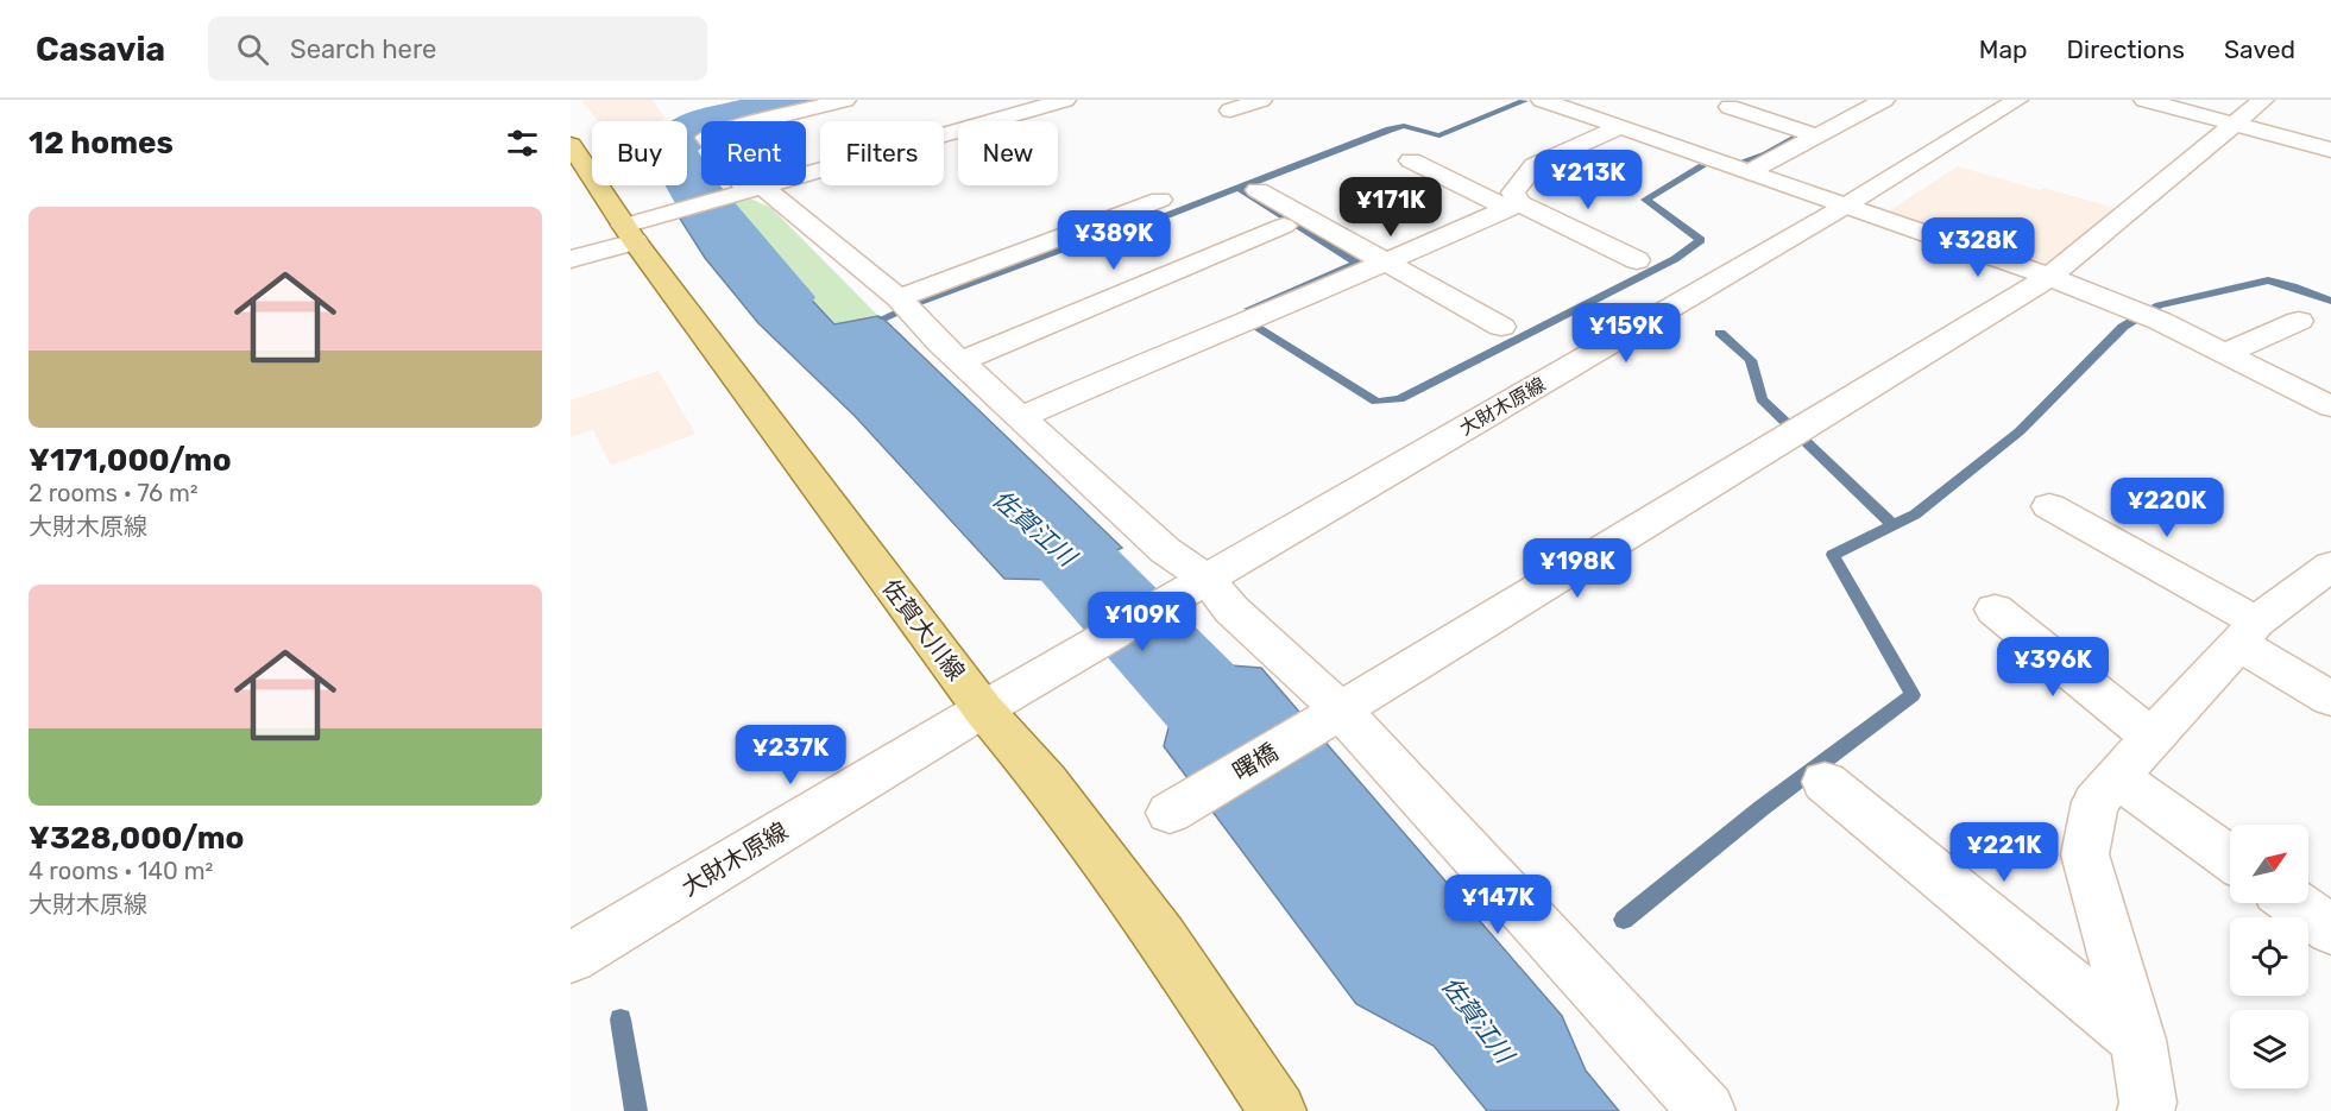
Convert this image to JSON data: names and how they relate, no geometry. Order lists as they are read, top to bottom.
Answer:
{
  "streets": {
    "main road": ["佐賀大川線"],
    "street": ["大財木原線", "曙橋"]
  },
  "crossings": [
    ["大財木原線", "佐賀大川線"]
  ],
  "water": ["佐賀江川"],
  "north": "top right",
  "page": {
    "header": "Casavia",
    "search": "Search here",
    "nav": ["Map", "Directions", "Saved"],
    "heading": "12 homes",
    "chip": [
      "Buy",
      "Rent",
      "Filters",
      "New"
    ],
    "price": [
      "¥213K",
      "¥171K",
      "¥389K",
      "¥328K",
      "¥159K",
      "¥220K",
      "¥198K",
      "¥109K",
      "¥396K",
      "¥237K",
      "¥221K",
      "¥147K"
    ],
    "list": [
      {
        "name": "¥171,000/mo",
        "note": "2 rooms · 76 m² · 大財木原線"
      },
      {
        "name": "¥328,000/mo",
        "note": "4 rooms · 140 m² · 大財木原線"
      }
    ]
  }
}
